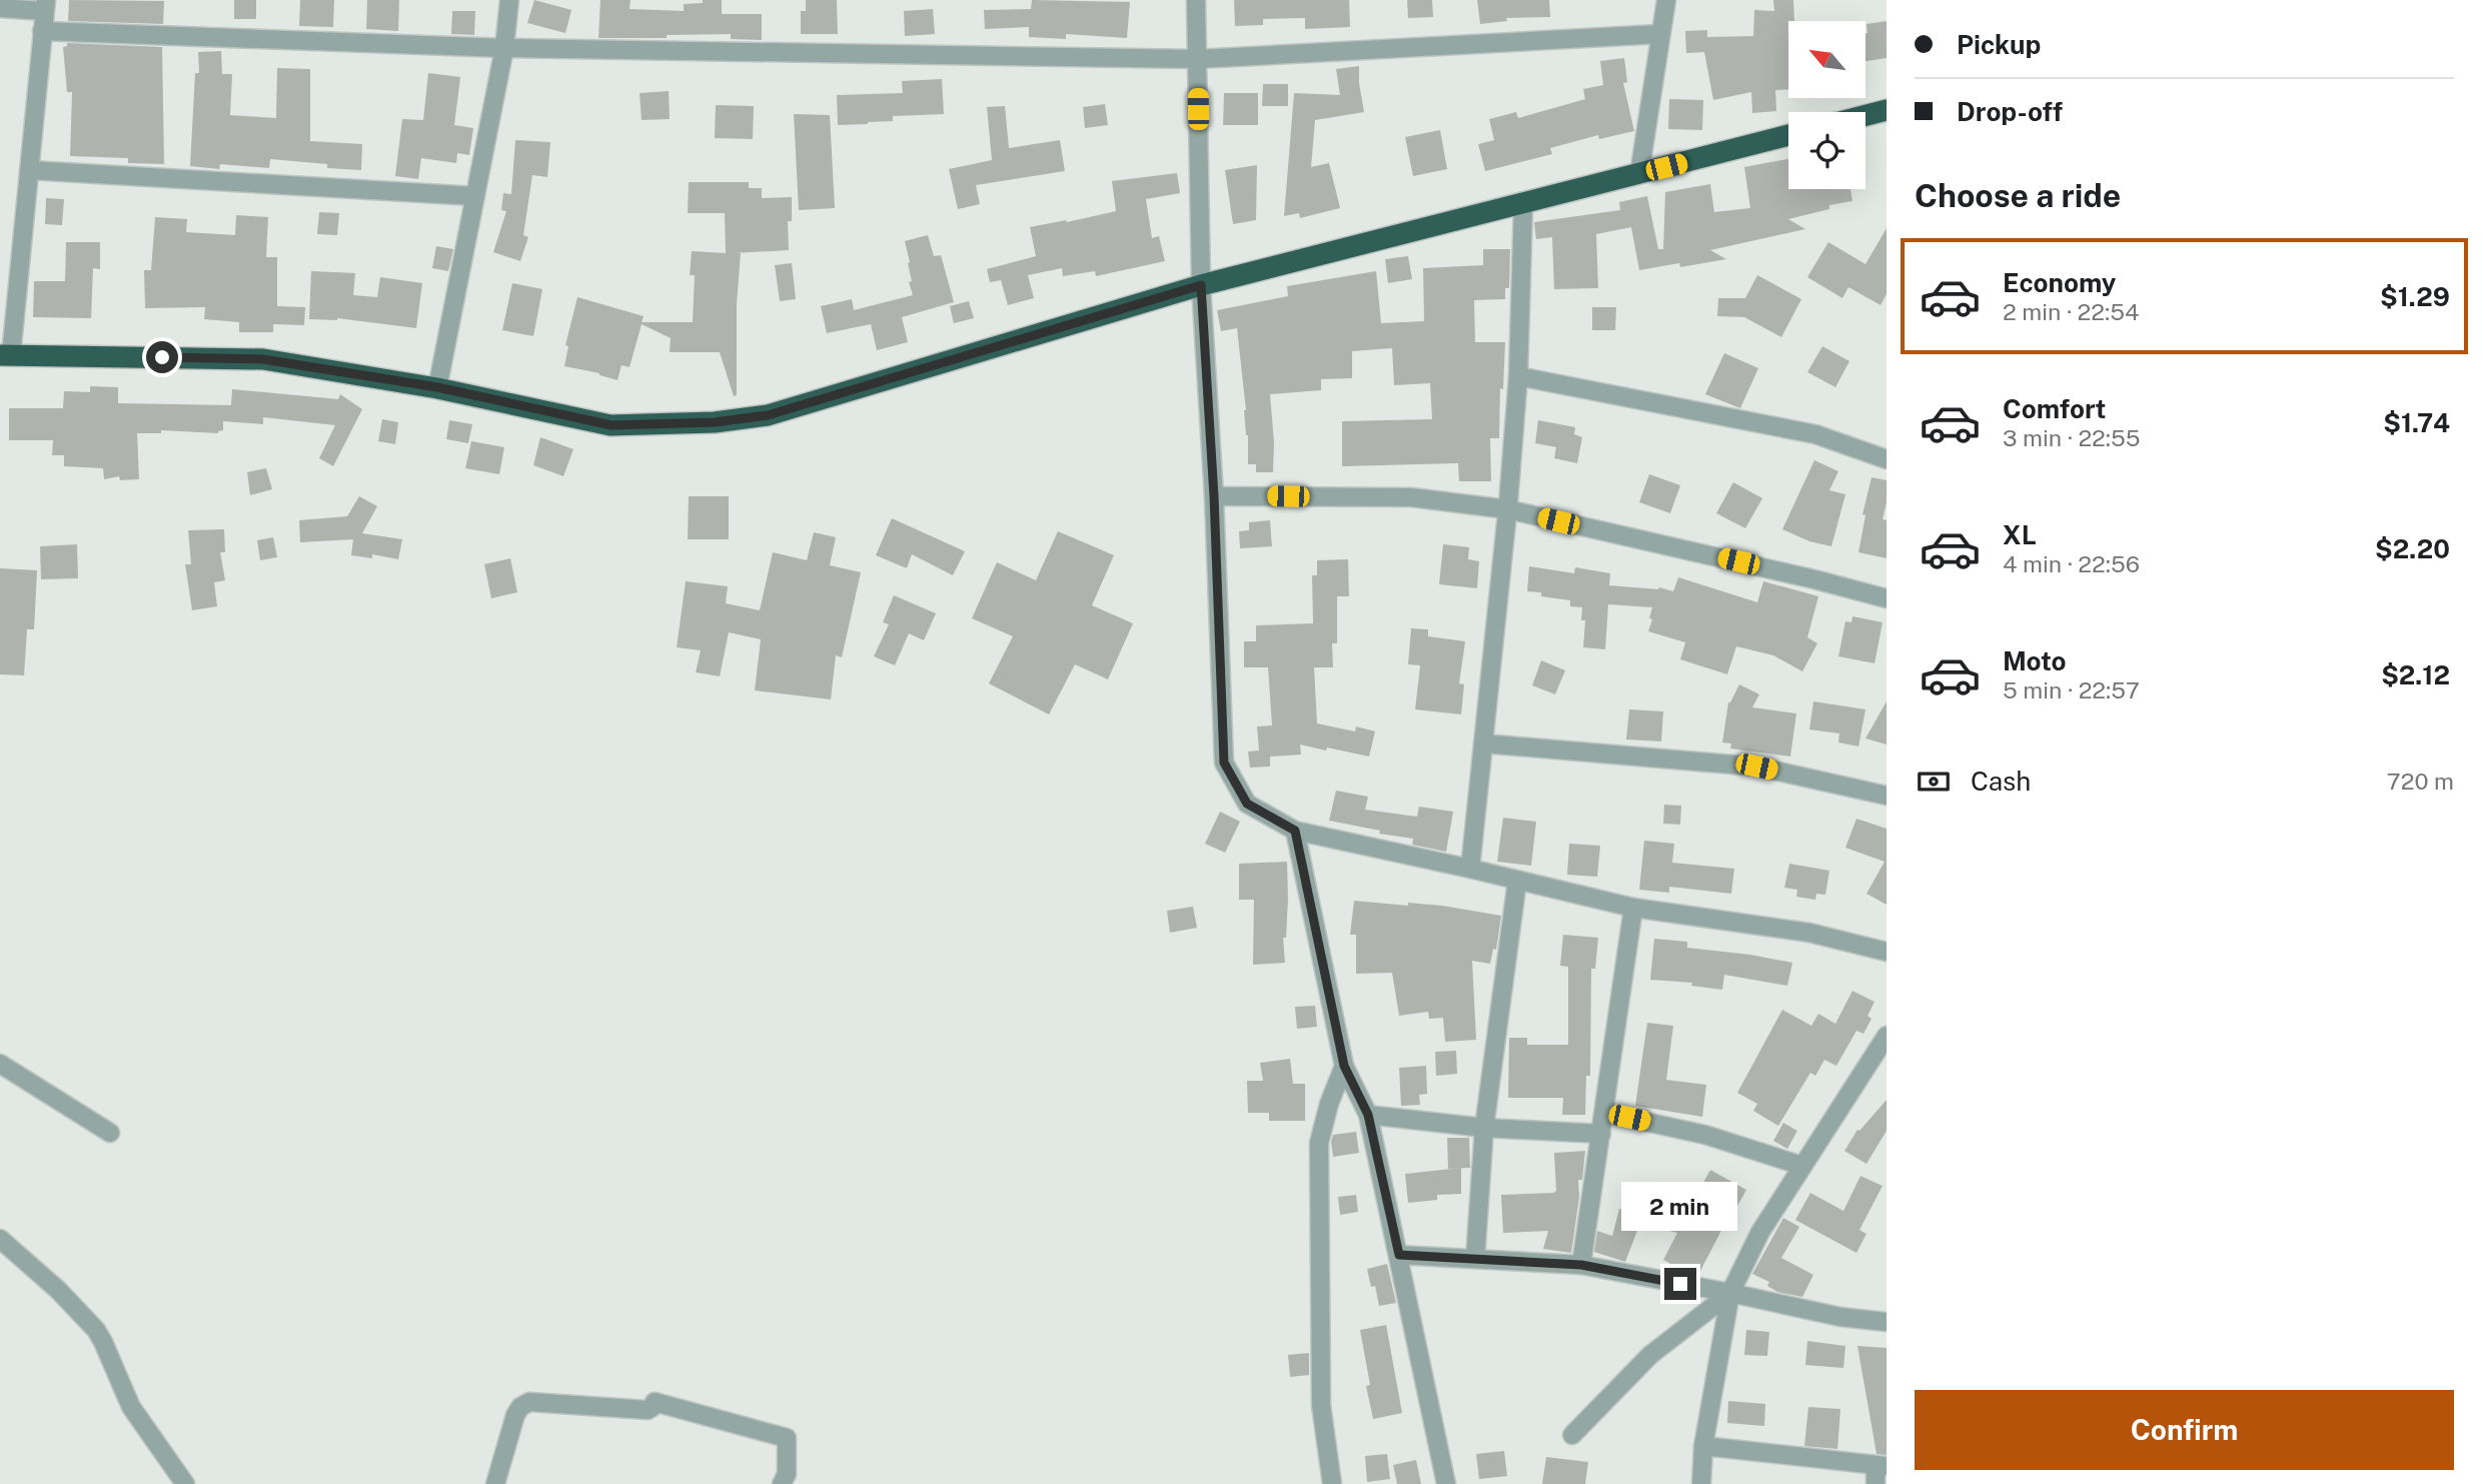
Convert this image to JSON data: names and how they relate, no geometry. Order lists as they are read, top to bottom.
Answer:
{
  "north": "top left",
  "page": {
    "banner": ["Pickup", "Drop-off"],
    "heading": "Choose a ride",
    "list": [
      {
        "name": "Economy",
        "note": "2 min · 22:54",
        "value": "$1.29"
      },
      {
        "name": "Comfort",
        "note": "3 min · 22:55",
        "value": "$1.74"
      },
      {
        "name": "XL",
        "note": "4 min · 22:56",
        "value": "$2.20"
      },
      {
        "name": "Moto",
        "note": "5 min · 22:57",
        "value": "$2.12"
      }
    ],
    "pay": ["Cash", "720 m"],
    "bubble": "2 min",
    "buttons": "Confirm"
  }
}
